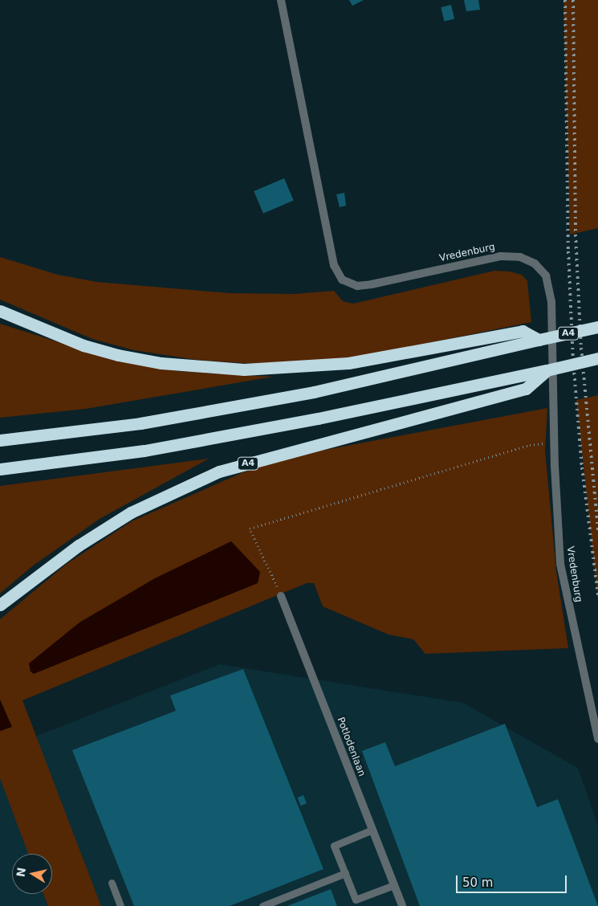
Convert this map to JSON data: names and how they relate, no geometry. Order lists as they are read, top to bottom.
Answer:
{
  "streets": {
    "highway": ["A4"],
    "street": ["Vredenburg", "Potlodenlaan"]
  },
  "scale_bar": "50 m",
  "north": "left"
}
